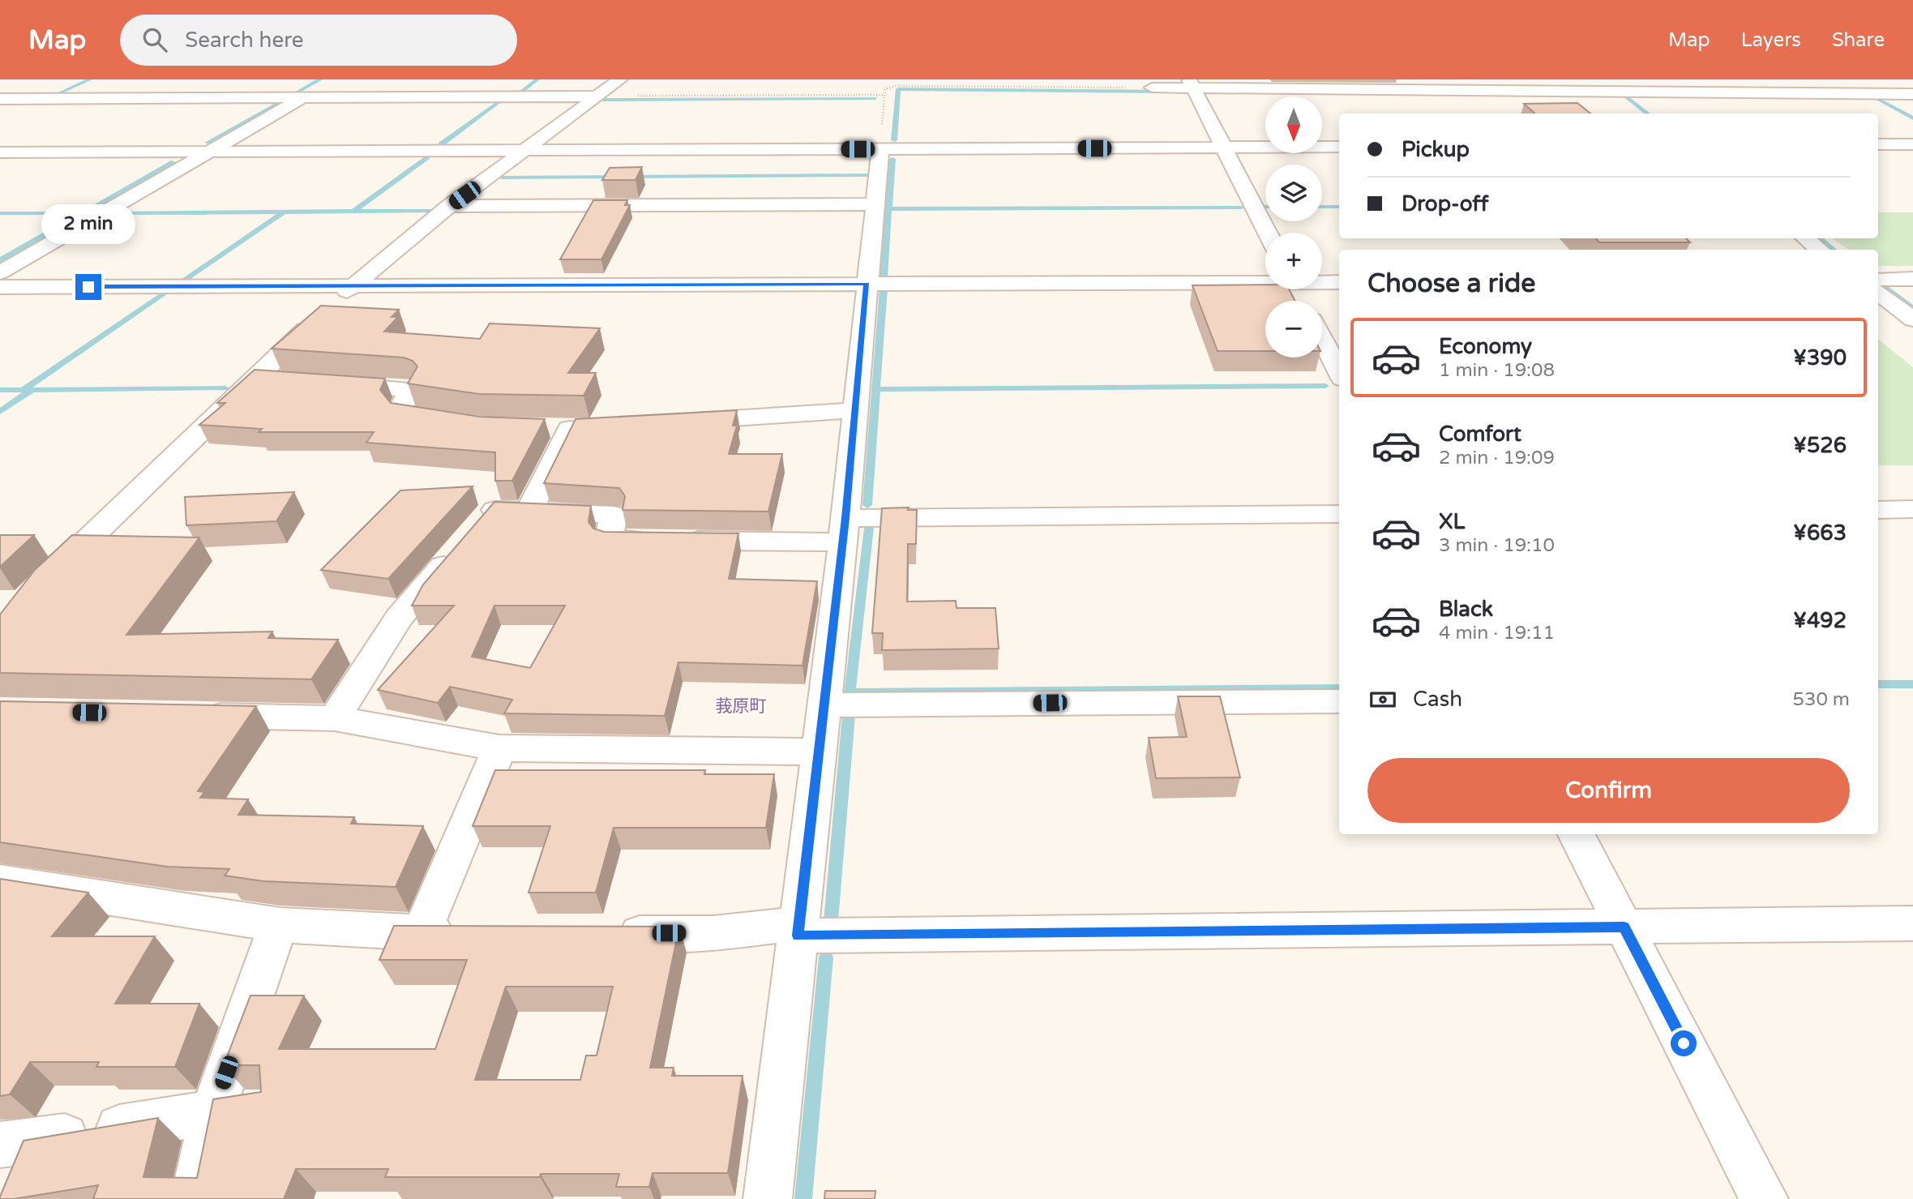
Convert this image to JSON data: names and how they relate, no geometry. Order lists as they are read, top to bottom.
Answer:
{
  "districts": ["莪原町"],
  "north": "bottom",
  "page": {
    "header": "Map",
    "search": "Search here",
    "nav": ["Map", "Layers", "Share"],
    "map_buttons": ["+", "−"],
    "banner": ["Pickup", "Drop-off"],
    "bubble": "2 min",
    "heading": "Choose a ride",
    "list": [
      {
        "name": "Economy",
        "note": "1 min · 19:08",
        "value": "¥390"
      },
      {
        "name": "Comfort",
        "note": "2 min · 19:09",
        "value": "¥526"
      },
      {
        "name": "XL",
        "note": "3 min · 19:10",
        "value": "¥663"
      },
      {
        "name": "Black",
        "note": "4 min · 19:11",
        "value": "¥492"
      }
    ],
    "pay": ["Cash", "530 m"],
    "buttons": "Confirm"
  }
}
